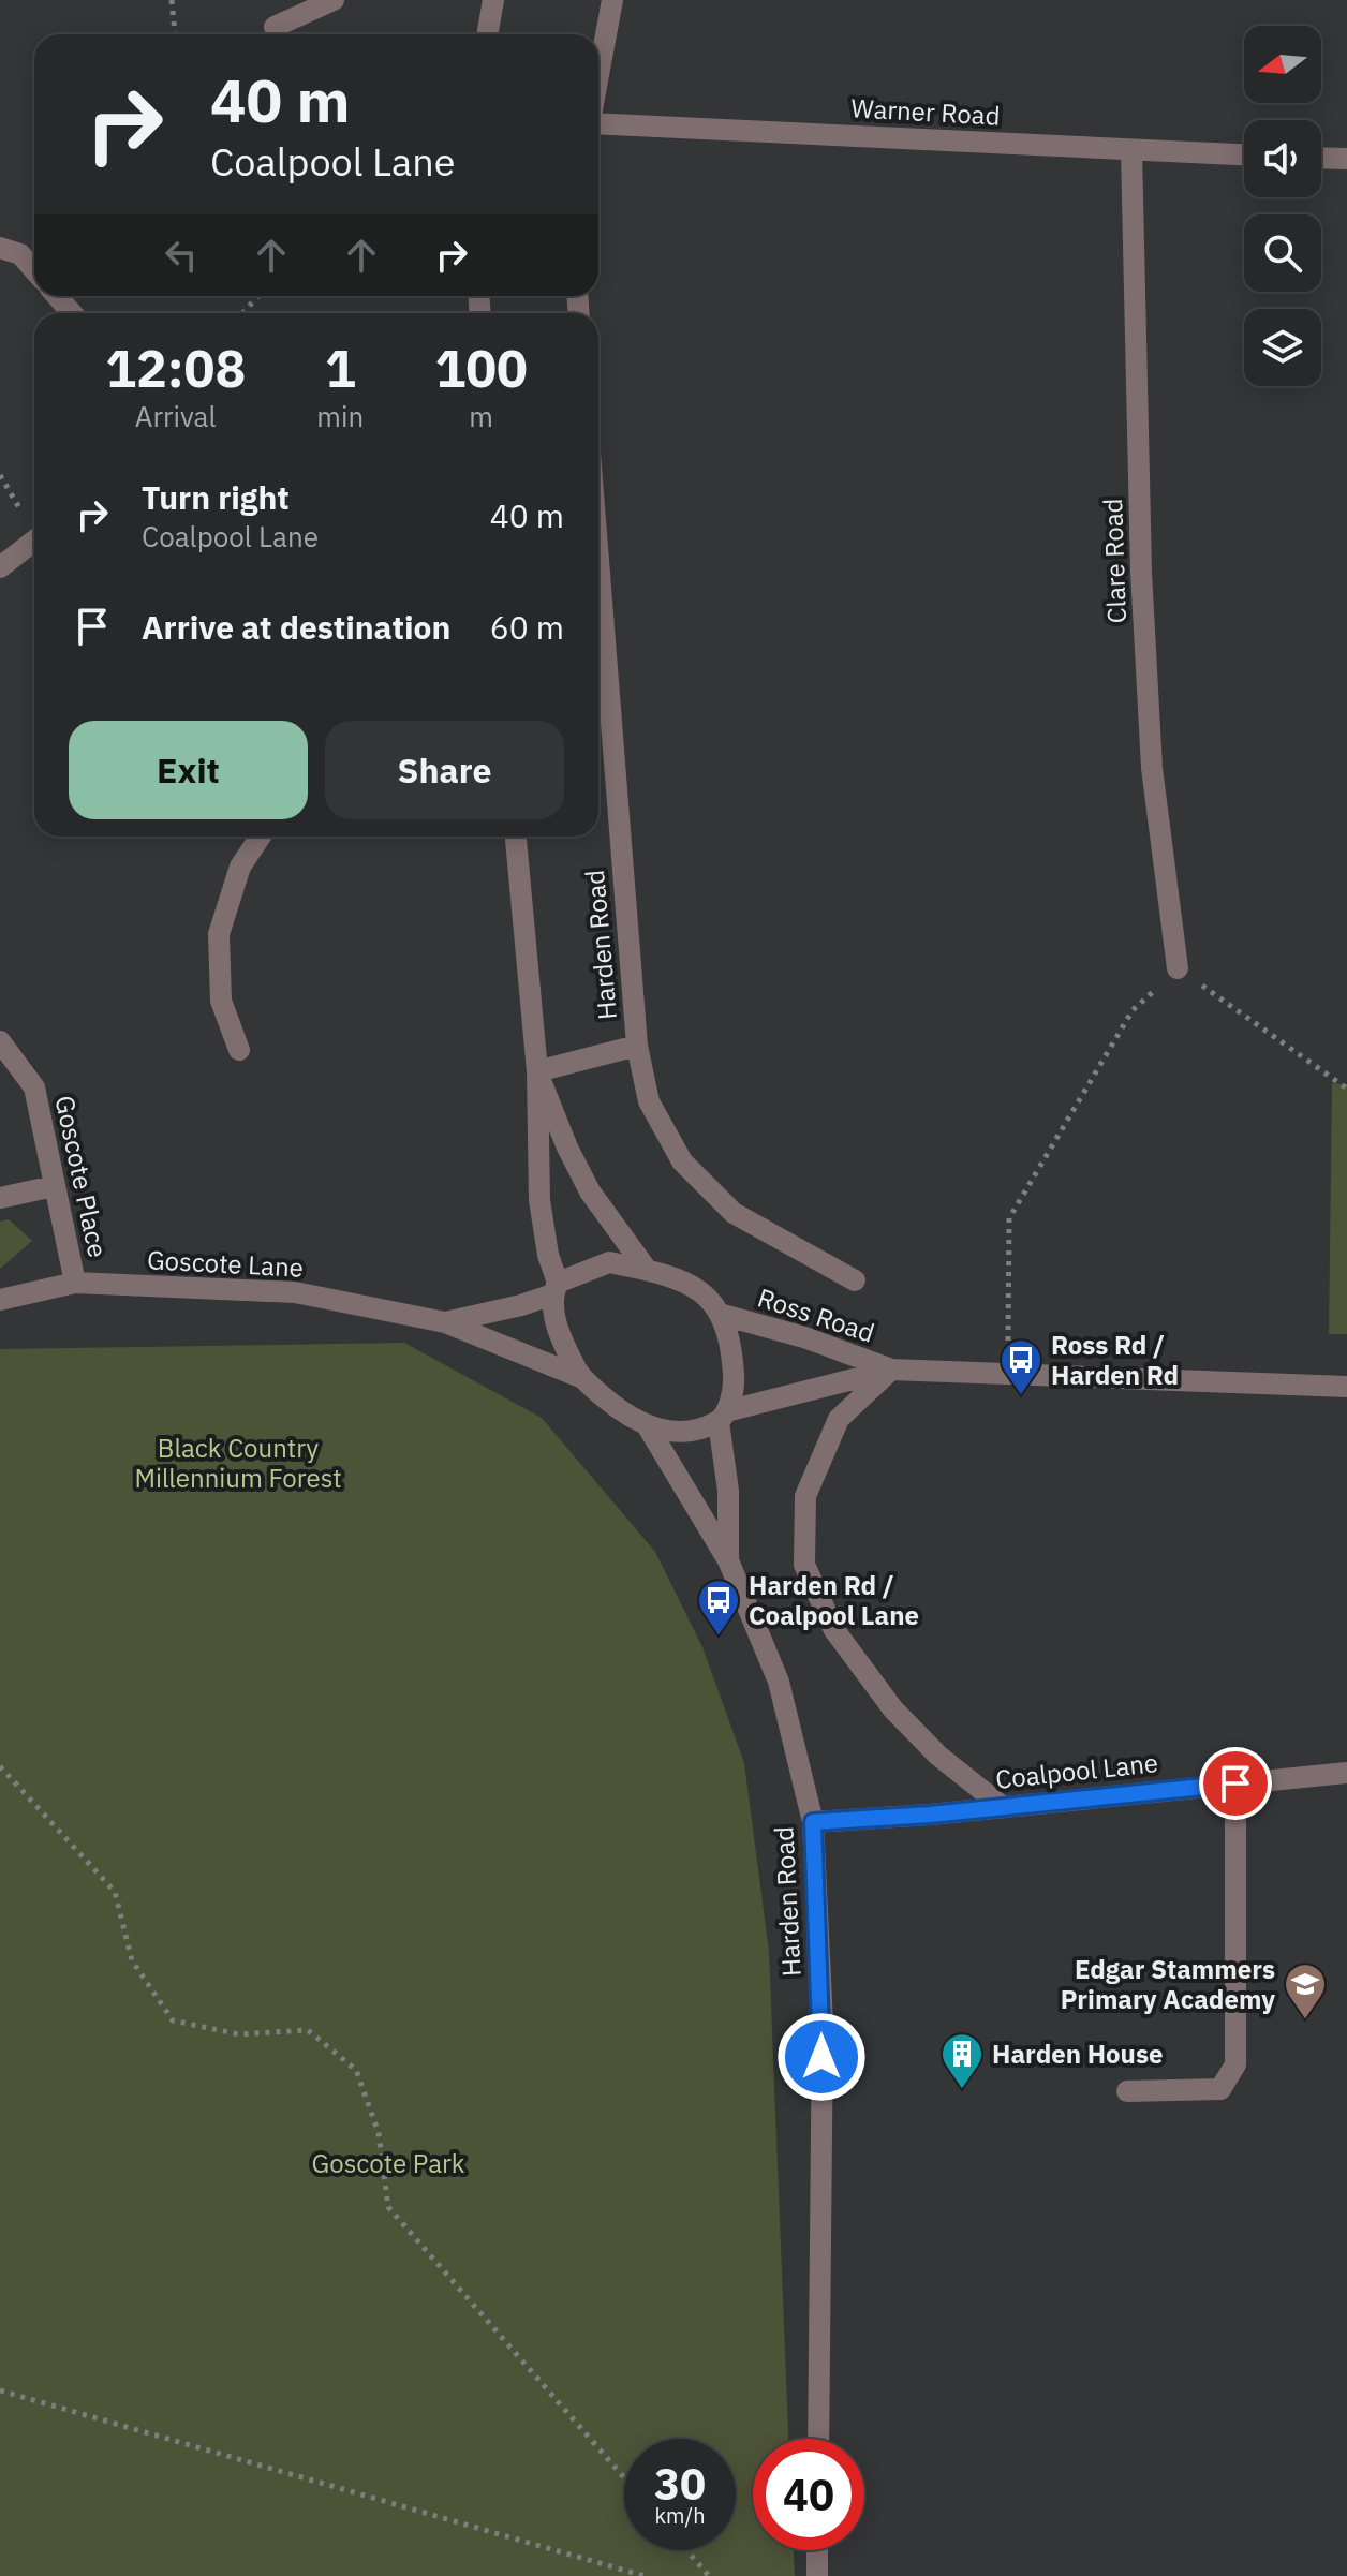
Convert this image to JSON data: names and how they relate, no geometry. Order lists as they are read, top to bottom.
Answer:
{
  "streets": {
    "street": [
      "Warner Road",
      "Clare Road",
      "Harden Road",
      "Goscote Place",
      "Goscote Lane",
      "Ross Road",
      "Coalpool Lane"
    ]
  },
  "crossings": [
    ["Warner Road", "Clare Road"],
    ["Harden Road", "Goscote Lane"],
    ["Harden Road", "Ross Road"],
    ["Harden Road", "Coalpool Lane"],
    ["Goscote Place", "Goscote Lane"],
    ["Goscote Lane", "Ross Road"]
  ],
  "parks": ["Black Country Millennium Forest", "Goscote Park"],
  "places": {
    "bus stop": ["Ross Rd / Harden Rd", "Harden Rd / Coalpool Lane"],
    "school or university": ["Edgar Stammers Primary Academy"],
    "building": ["Harden House"]
  },
  "north": "left",
  "page": {
    "turn": ["40 m", "Coalpool Lane"],
    "eta": [
      "12:08",
      "Arrival",
      "1",
      "min",
      "100",
      "m"
    ],
    "list": [
      {
        "name": "Turn right",
        "note": "Coalpool Lane",
        "value": "40 m"
      },
      {
        "name": "Arrive at destination",
        "value": "60 m"
      }
    ],
    "buttons": ["Exit", "Share"],
    "speed": "30 km/h",
    "limit": "40"
  }
}
